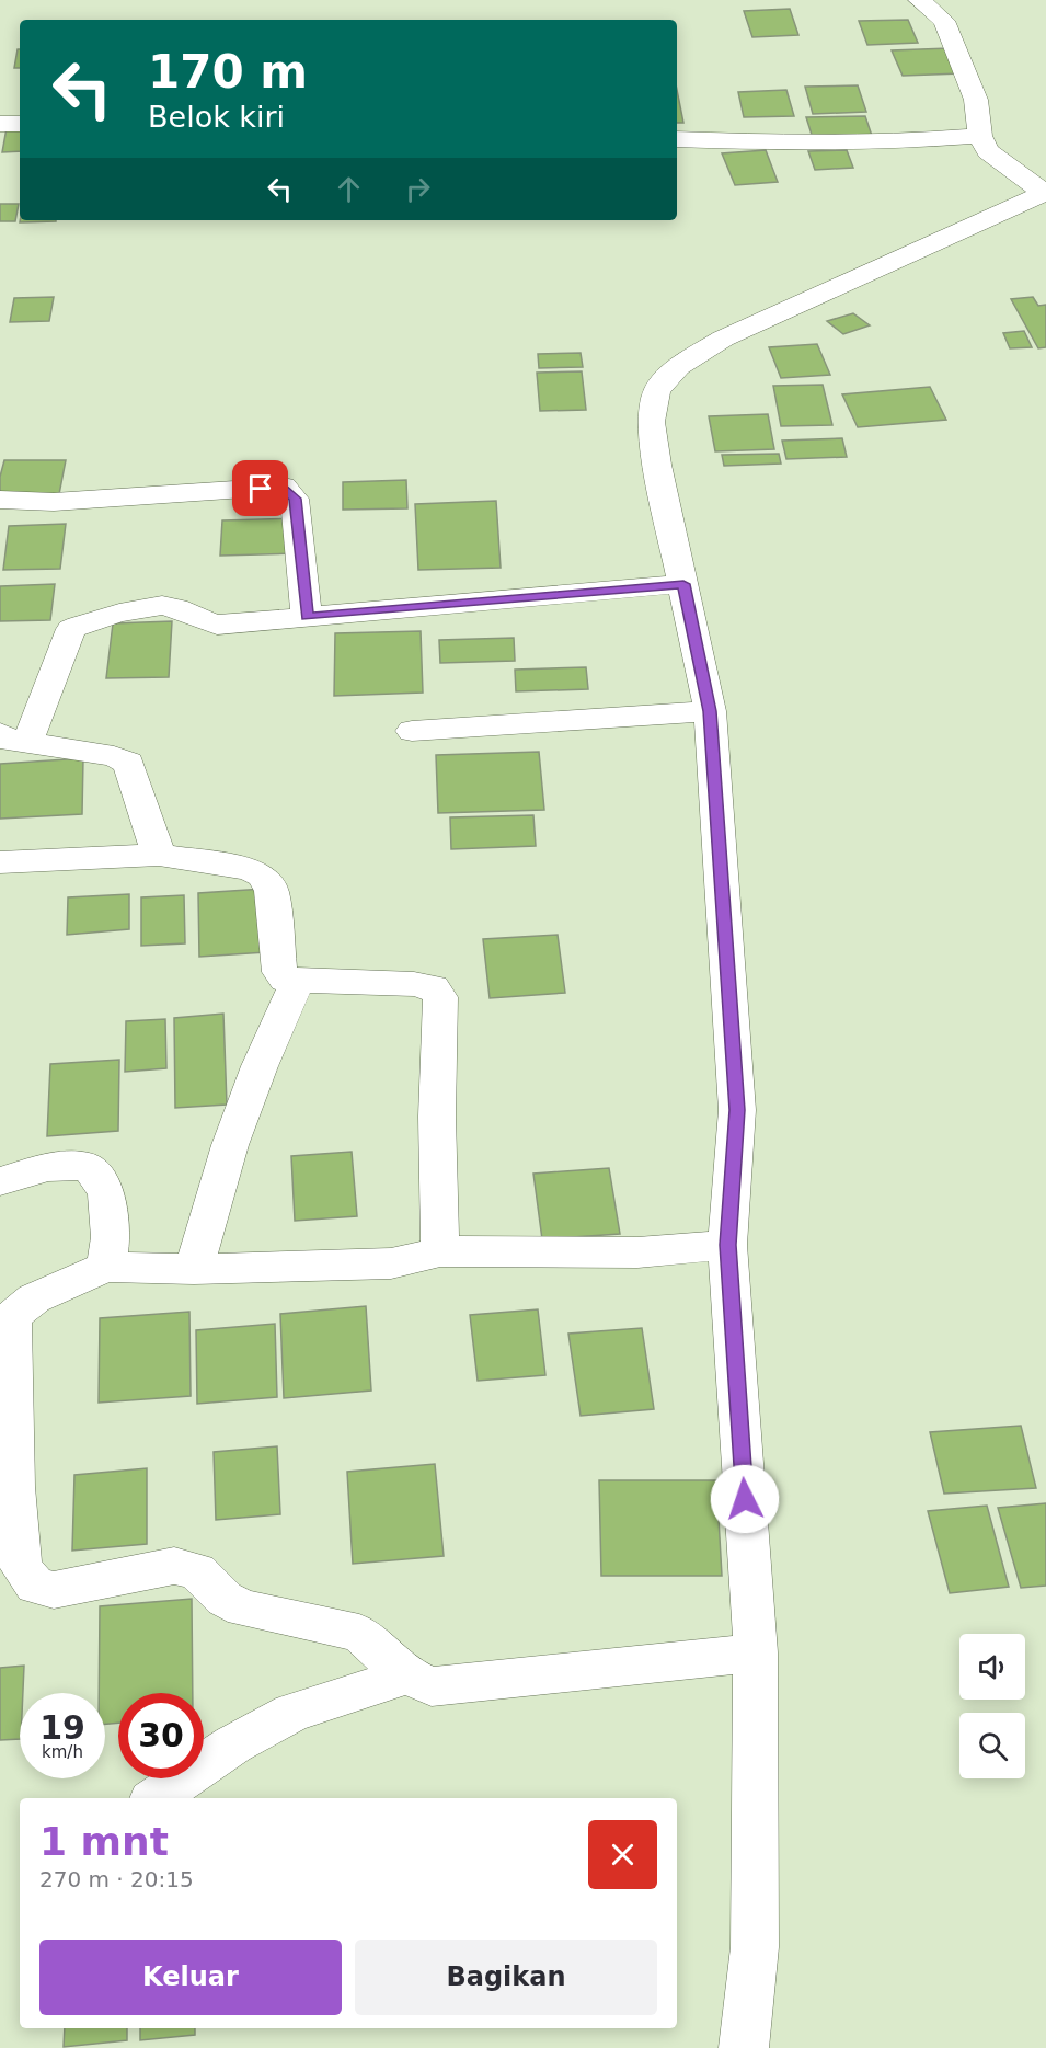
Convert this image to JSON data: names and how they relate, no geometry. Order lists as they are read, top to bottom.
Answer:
{
  "page": {
    "turn": ["170 m", "Belok kiri"],
    "speed": "19 km/h",
    "limit": "30",
    "heading": ["1 mnt", "270 m · 20:15"],
    "buttons": ["Keluar", "Bagikan"]
  }
}
